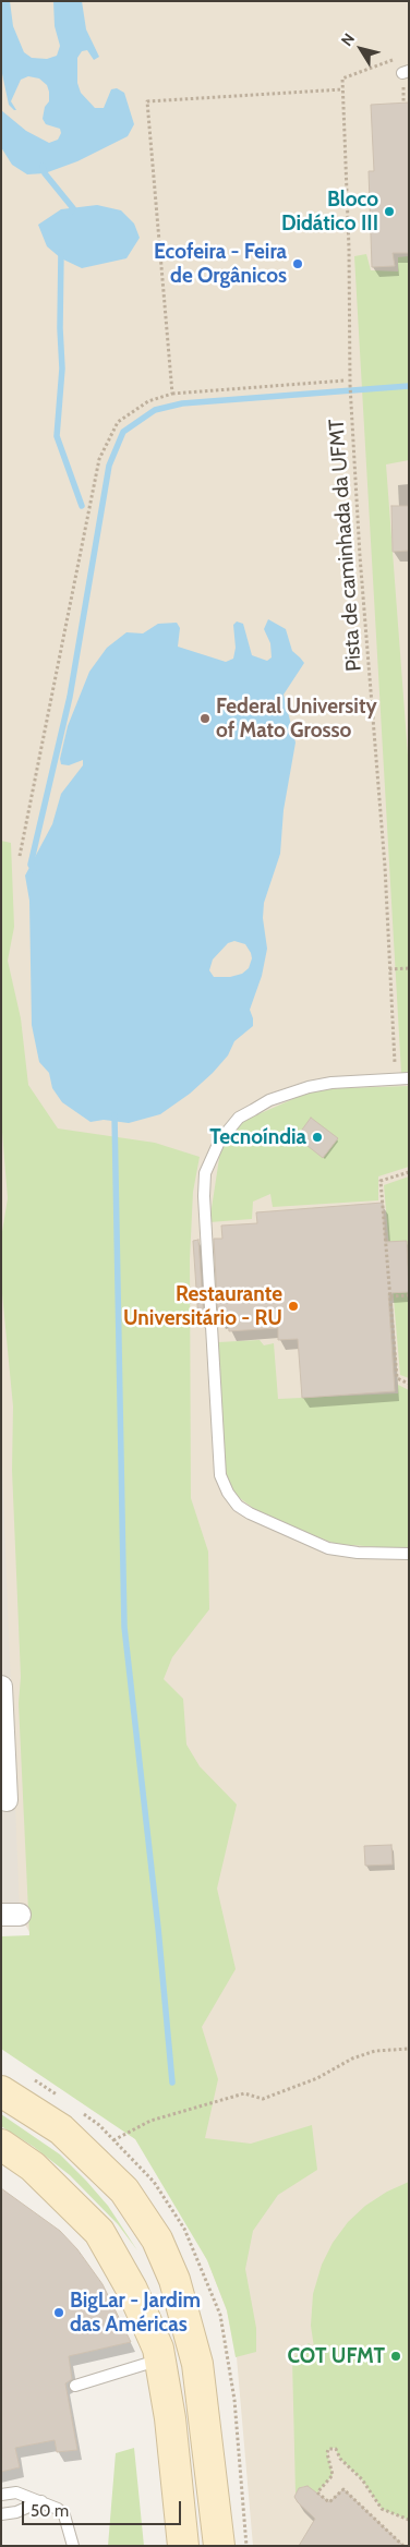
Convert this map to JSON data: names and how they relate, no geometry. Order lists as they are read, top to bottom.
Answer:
{
  "streets": {
    "path": ["Pista de caminhada da UFMT"]
  },
  "places": [
    "Bloco Didático III",
    "Ecofeira - Feira de Orgânicos",
    "Federal University of Mato Grosso",
    "Tecnoíndia",
    "Restaurante Universitário - RU",
    "BigLar - Jardim das Américas",
    "COT UFMT"
  ],
  "scale_bar": "50 m",
  "north": "top left"
}
